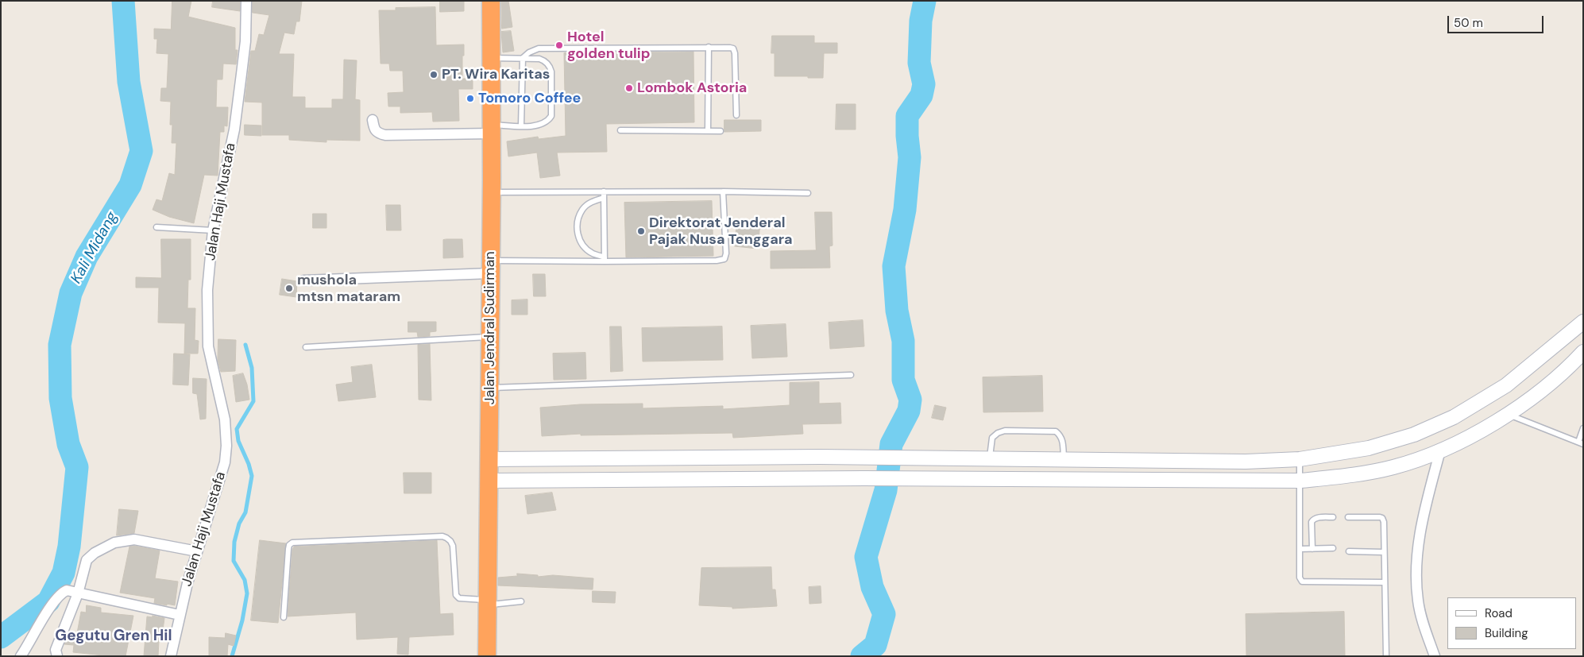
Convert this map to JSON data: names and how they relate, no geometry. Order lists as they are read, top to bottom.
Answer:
{
  "streets": {
    "highway": ["Jalan Jendral Sudirman"],
    "street": ["Jalan Haji Mustafa"]
  },
  "districts": ["Gegutu Gren Hil"],
  "water": ["Kali Midang"],
  "places": [
    "Hotel golden tulip",
    "PT. Wira Karitas",
    "Lombok Astoria",
    "Tomoro Coffee",
    "Direktorat Jenderal Pajak Nusa Tenggara",
    "mushola mtsn mataram"
  ],
  "legend": ["Road", "Building"],
  "scale_bar": "50 m"
}
